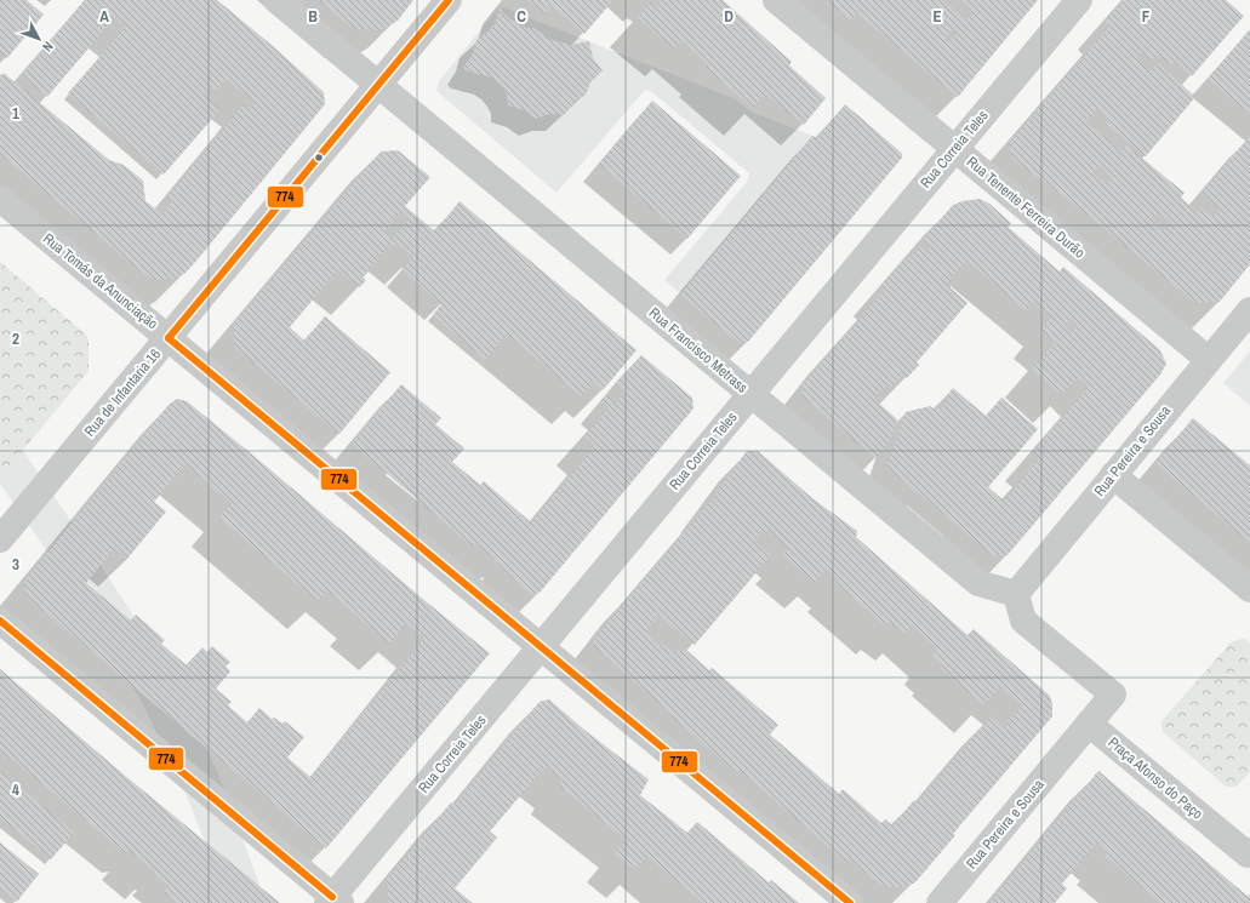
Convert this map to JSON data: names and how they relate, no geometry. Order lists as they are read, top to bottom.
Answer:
{
  "streets": {
    "street": [
      "Rua Correia Teles",
      "Rua Tenente Ferreira Durão",
      "Rua Tomás da Anunciação",
      "Rua Francisco Metrass",
      "Rua de Infantaria 16",
      "Rua Pereira e Sousa",
      "Praça Afonso do Paço"
    ]
  },
  "crossings": [
    ["Rua Correia Teles", "Rua Tenente Ferreira Durão"],
    ["Rua Correia Teles", "Rua Tomás da Anunciação"],
    ["Rua Correia Teles", "Rua Francisco Metrass"],
    ["Rua Tenente Ferreira Durão", "Rua Pereira e Sousa"],
    ["Rua Tomás da Anunciação", "Rua de Infantaria 16"],
    ["Rua Francisco Metrass", "Rua de Infantaria 16"],
    ["Rua Francisco Metrass", "Rua Pereira e Sousa"],
    ["Rua Pereira e Sousa", "Praça Afonso do Paço"]
  ],
  "lines": ["transit line 774"],
  "north": "bottom right",
  "grid": {
    "columns": [
      "A",
      "B",
      "C",
      "D",
      "E",
      "F"
    ],
    "rows": [
      "1",
      "2",
      "3",
      "4"
    ]
  }
}
